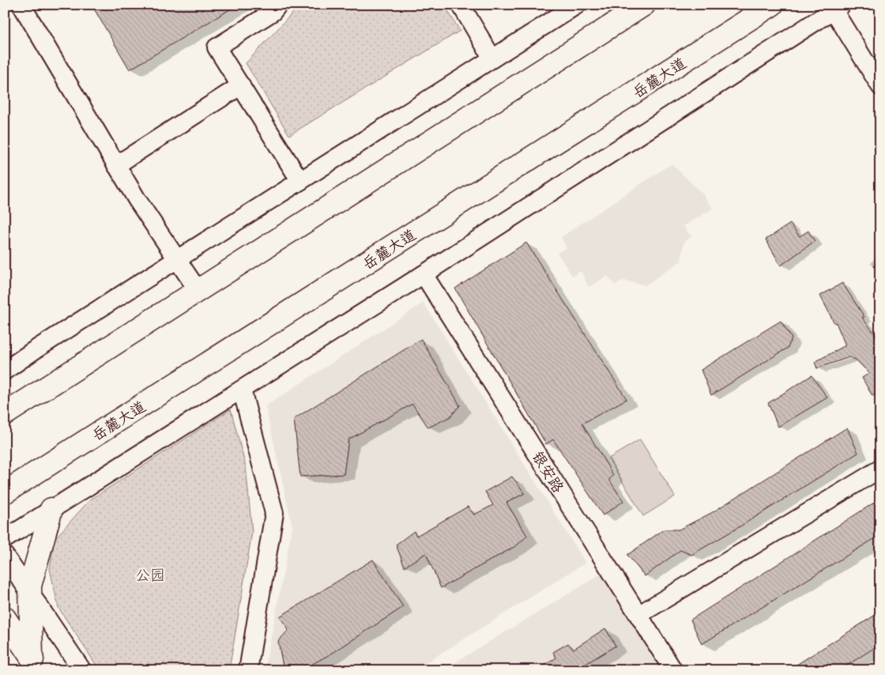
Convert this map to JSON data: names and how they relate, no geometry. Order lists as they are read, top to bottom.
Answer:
{
  "streets": {
    "main road": ["岳麓大道"],
    "street": ["银安路"]
  },
  "parks": ["公园"]
}
